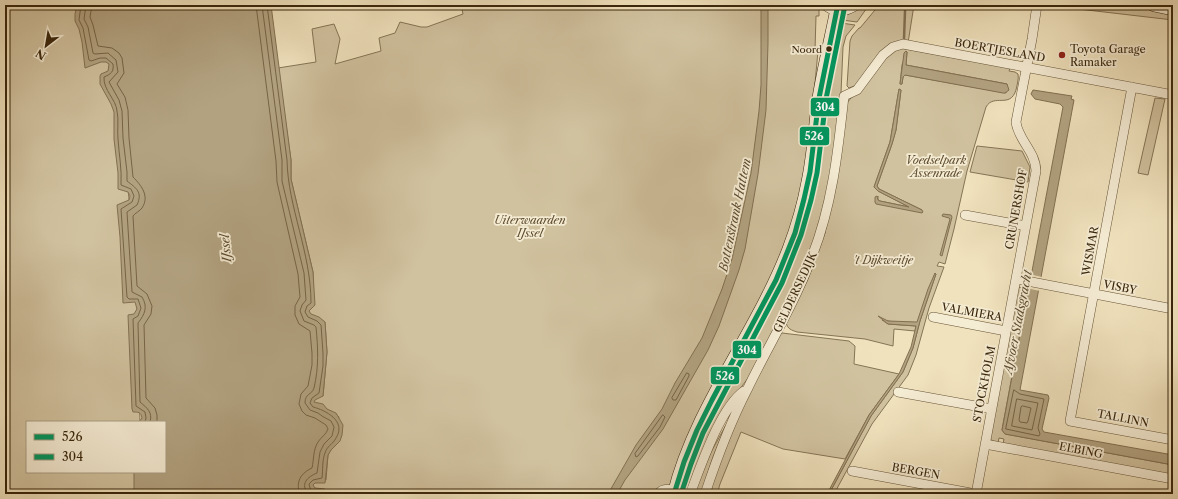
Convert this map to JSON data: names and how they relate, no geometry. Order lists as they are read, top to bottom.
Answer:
{
  "streets": {
    "main road": ["GELDERSEDIJK"],
    "street": [
      "BOERTJESLAND",
      "CRUNERSHOF",
      "WISMAR",
      "VISBY",
      "VALMIERA",
      "STOCKHOLM",
      "TALLINN",
      "ELBING",
      "BERGEN"
    ]
  },
  "crossings": [
    ["BOERTJESLAND", "CRUNERSHOF"],
    ["BOERTJESLAND", "WISMAR"],
    ["BOERTJESLAND", "GELDERSEDIJK"],
    ["CRUNERSHOF", "VISBY"],
    ["CRUNERSHOF", "STOCKHOLM"],
    ["WISMAR", "VISBY"],
    ["WISMAR", "TALLINN"],
    ["VISBY", "STOCKHOLM"],
    ["VALMIERA", "STOCKHOLM"],
    ["STOCKHOLM", "ELBING"],
    ["STOCKHOLM", "BERGEN"]
  ],
  "water": ["Bottenstrank Hattem", "IJssel", "Afvoer Stadsgracht"],
  "parks": ["Voedselpark Assenrade", "Uiterwaarden IJssel", "'t Dijkweitje"],
  "places": ["Noord", "Toyota Garage Ramaker"],
  "lines": ["transit line 526", "transit line 304"],
  "legend": ["526", "304"],
  "north": "bottom left"
}
